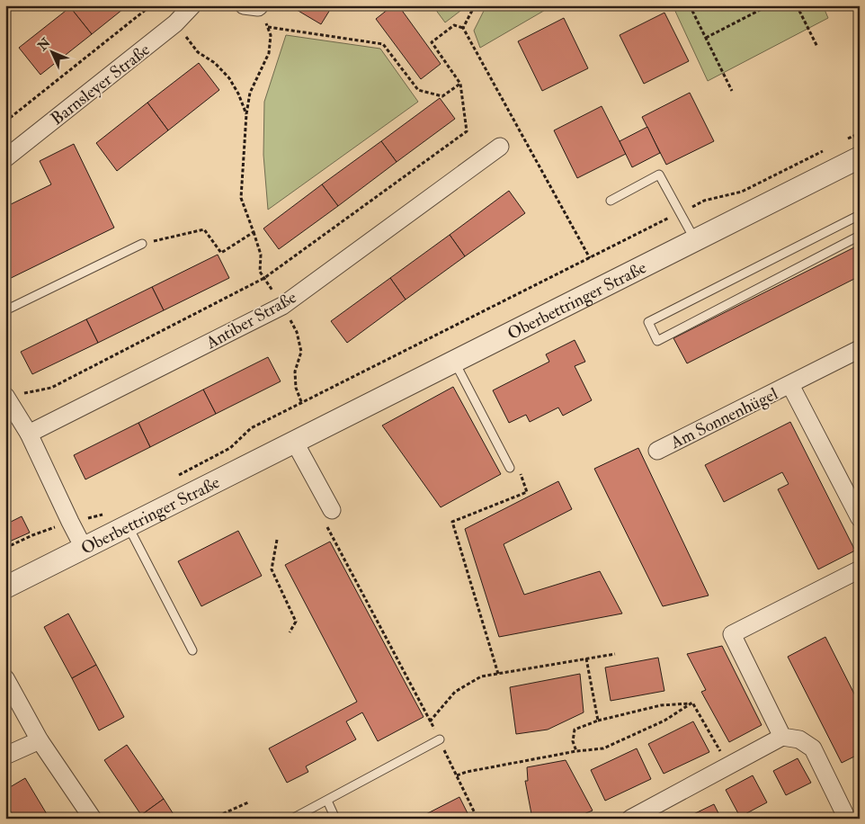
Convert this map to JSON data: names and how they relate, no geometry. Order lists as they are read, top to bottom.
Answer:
{
  "streets": {
    "street": [
      "Barnsleyer Straße",
      "Oberbettringer Straße",
      "Antiber Straße",
      "Am Sonnenhügel"
    ]
  },
  "north": "top left"
}
